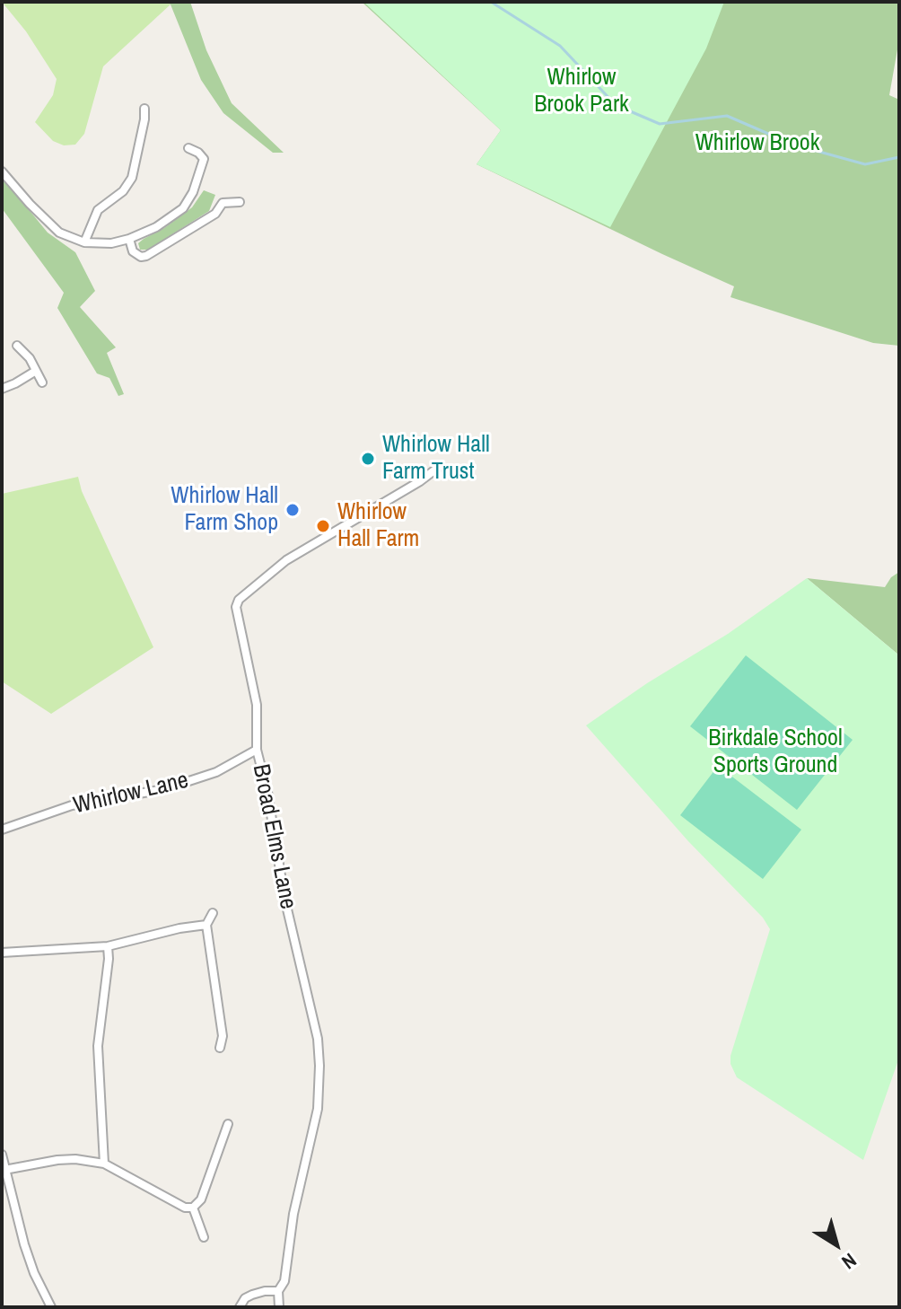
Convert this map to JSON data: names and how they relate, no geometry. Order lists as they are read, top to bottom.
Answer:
{
  "streets": {
    "street": ["Whirlow Lane", "Broad Elms Lane"]
  },
  "crossings": [
    ["Whirlow Lane", "Broad Elms Lane"]
  ],
  "parks": ["Whirlow Brook Park", "Whirlow Brook", "Birkdale School Sports Ground"],
  "places": ["Whirlow Hall Farm Trust", "Whirlow Hall Farm Shop", "Whirlow Hall Farm"],
  "north": "bottom right"
}
